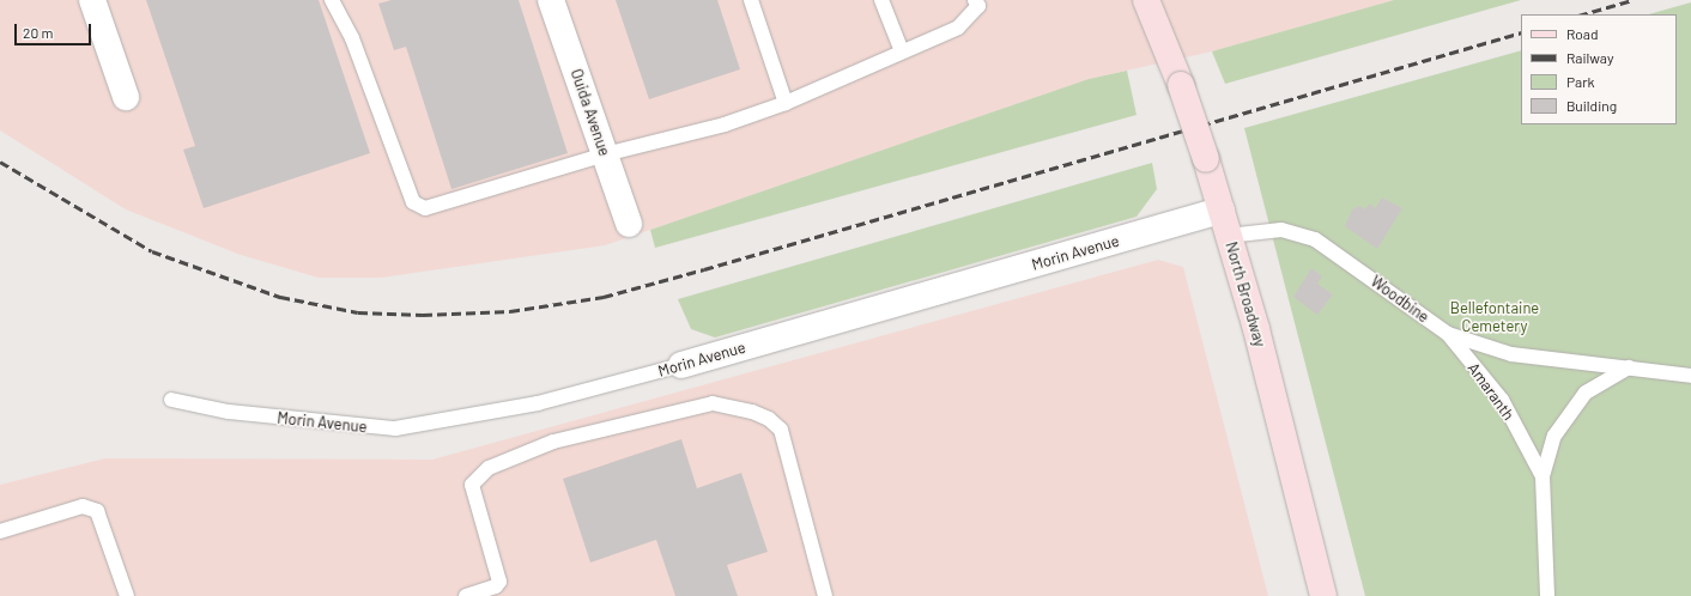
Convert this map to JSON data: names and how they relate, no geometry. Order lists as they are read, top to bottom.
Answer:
{
  "streets": {
    "main road": ["North Broadway"],
    "street": ["Ouida Avenue", "Morin Avenue"],
    "lane": ["Woodbine", "Amaranth"]
  },
  "crossings": [
    ["Morin Avenue", "North Broadway"],
    ["North Broadway", "Woodbine"],
    ["Woodbine", "Amaranth"]
  ],
  "parks": ["Bellefontaine Cemetery"],
  "legend": [
    "Road",
    "Railway",
    "Park",
    "Building"
  ],
  "scale_bar": "20 m"
}
